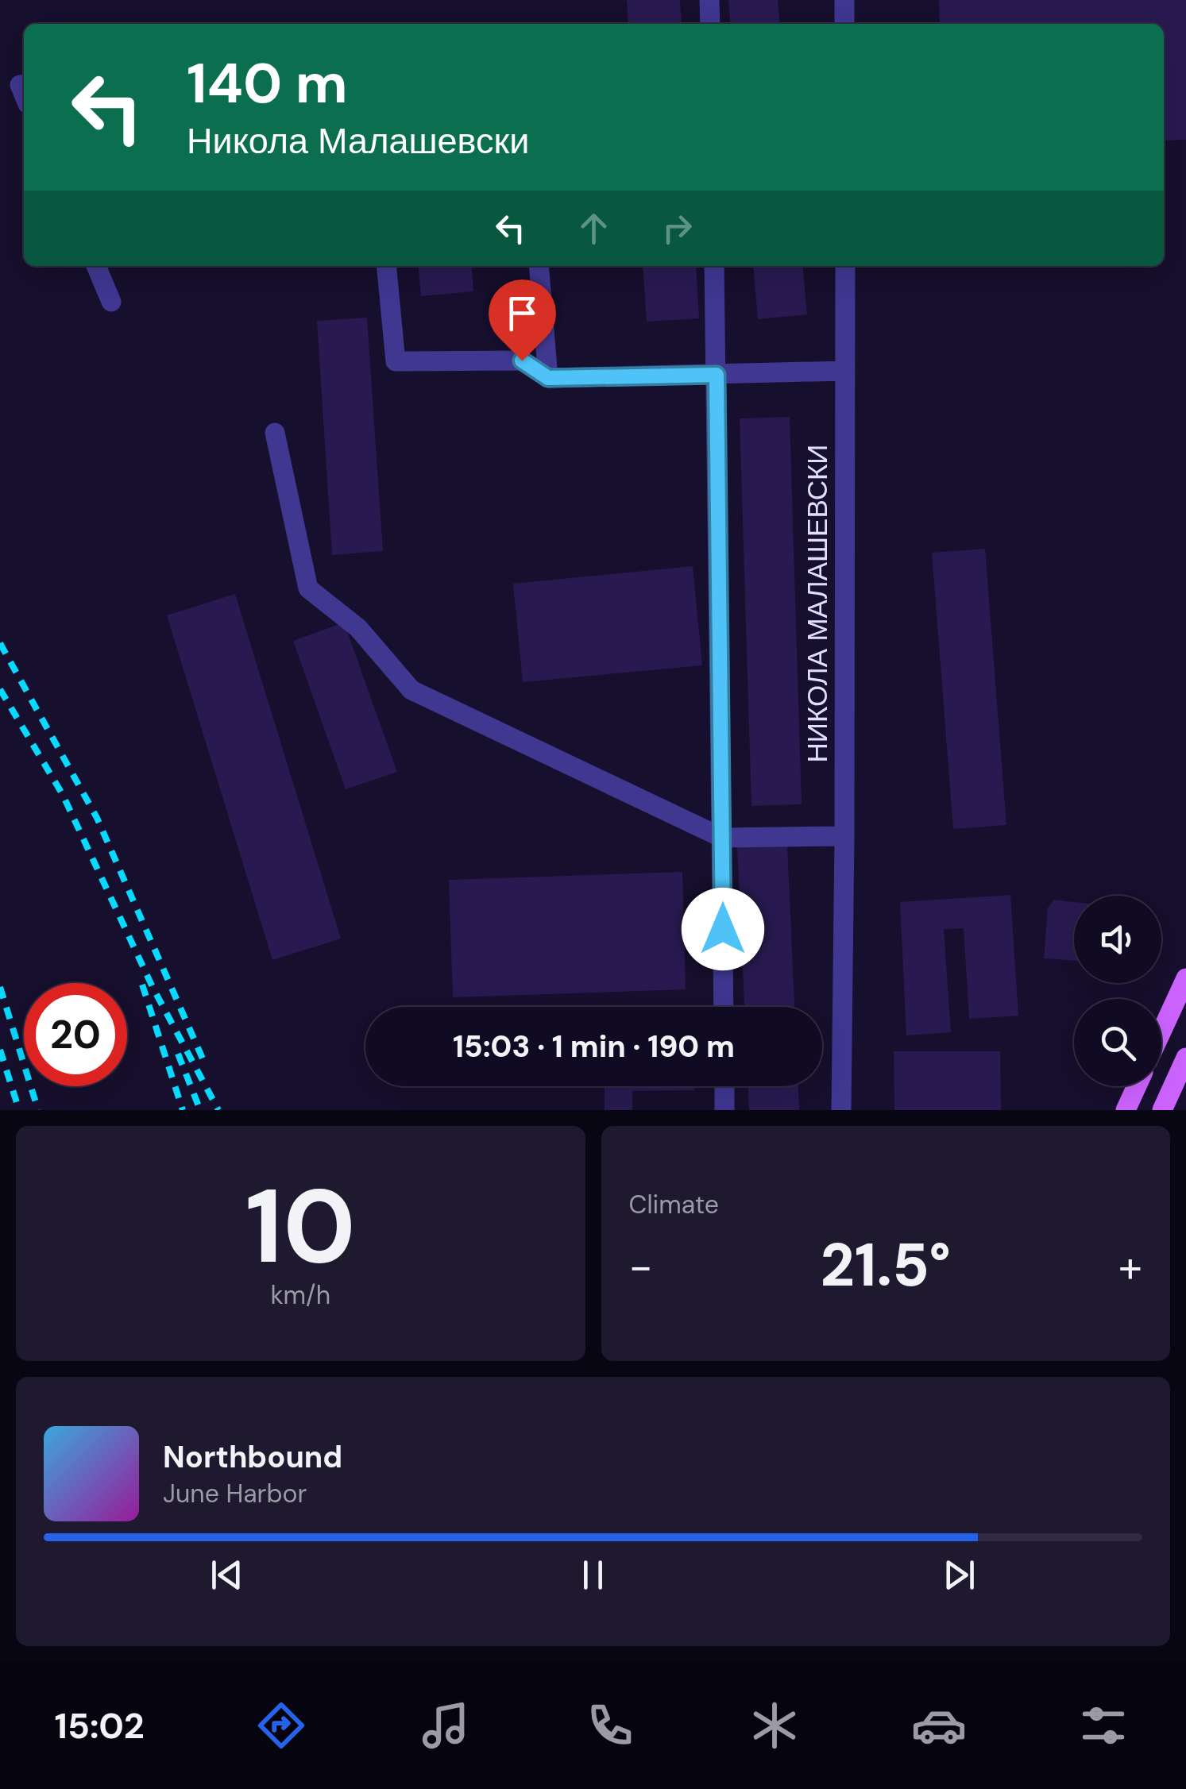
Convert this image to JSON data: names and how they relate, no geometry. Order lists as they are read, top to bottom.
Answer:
{
  "streets": {
    "street": ["НИКОЛА МАЛАШЕВСКИ"]
  },
  "page": {
    "turn": ["140 m", "Никола Малашевски"],
    "limit": "20",
    "trip": "15:03 · 1 min · 190 m",
    "tile": [
      ["10", "km/h"],
      "Climate"
    ],
    "heat": ["−", "21.5°", "+"],
    "song": ["Northbound", "June Harbor"],
    "tabs": "15:02"
  }
}
